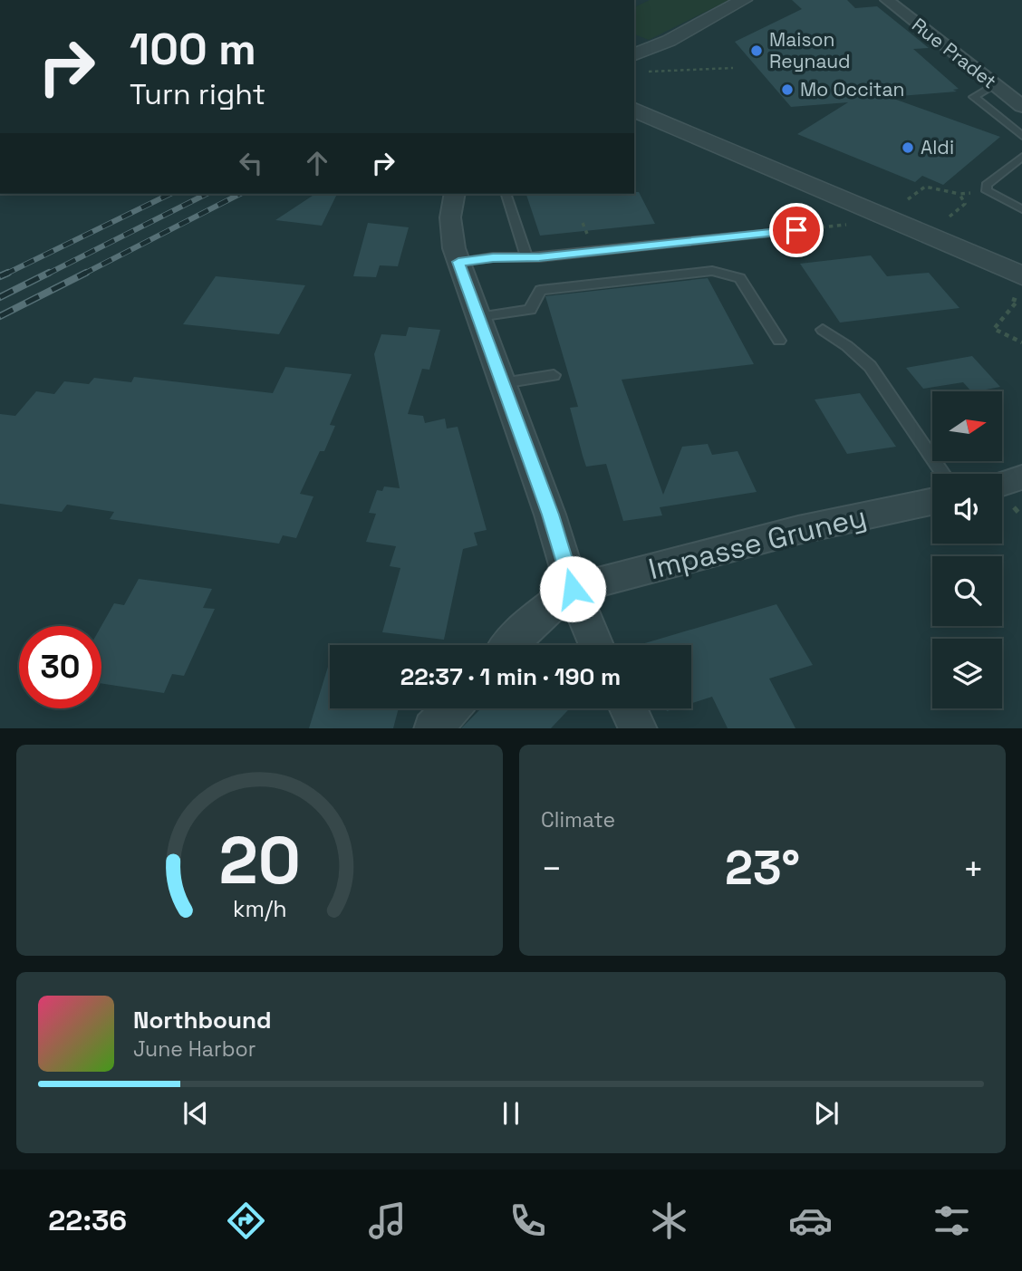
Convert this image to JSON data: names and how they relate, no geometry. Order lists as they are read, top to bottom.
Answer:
{
  "streets": {
    "street": ["Rue Pradet", "Impasse Gruney"]
  },
  "places": ["Maison Reynaud", "Mo Occitan", "Aldi"],
  "north": "right",
  "page": {
    "turn": ["100 m", "Turn right"],
    "limit": "30",
    "trip": "22:37 · 1 min · 190 m",
    "tile": "Climate",
    "heat": ["−", "23°", "+"],
    "song": ["Northbound", "June Harbor"],
    "tabs": "22:36",
    "gauge": ["20", "km/h"]
  }
}
